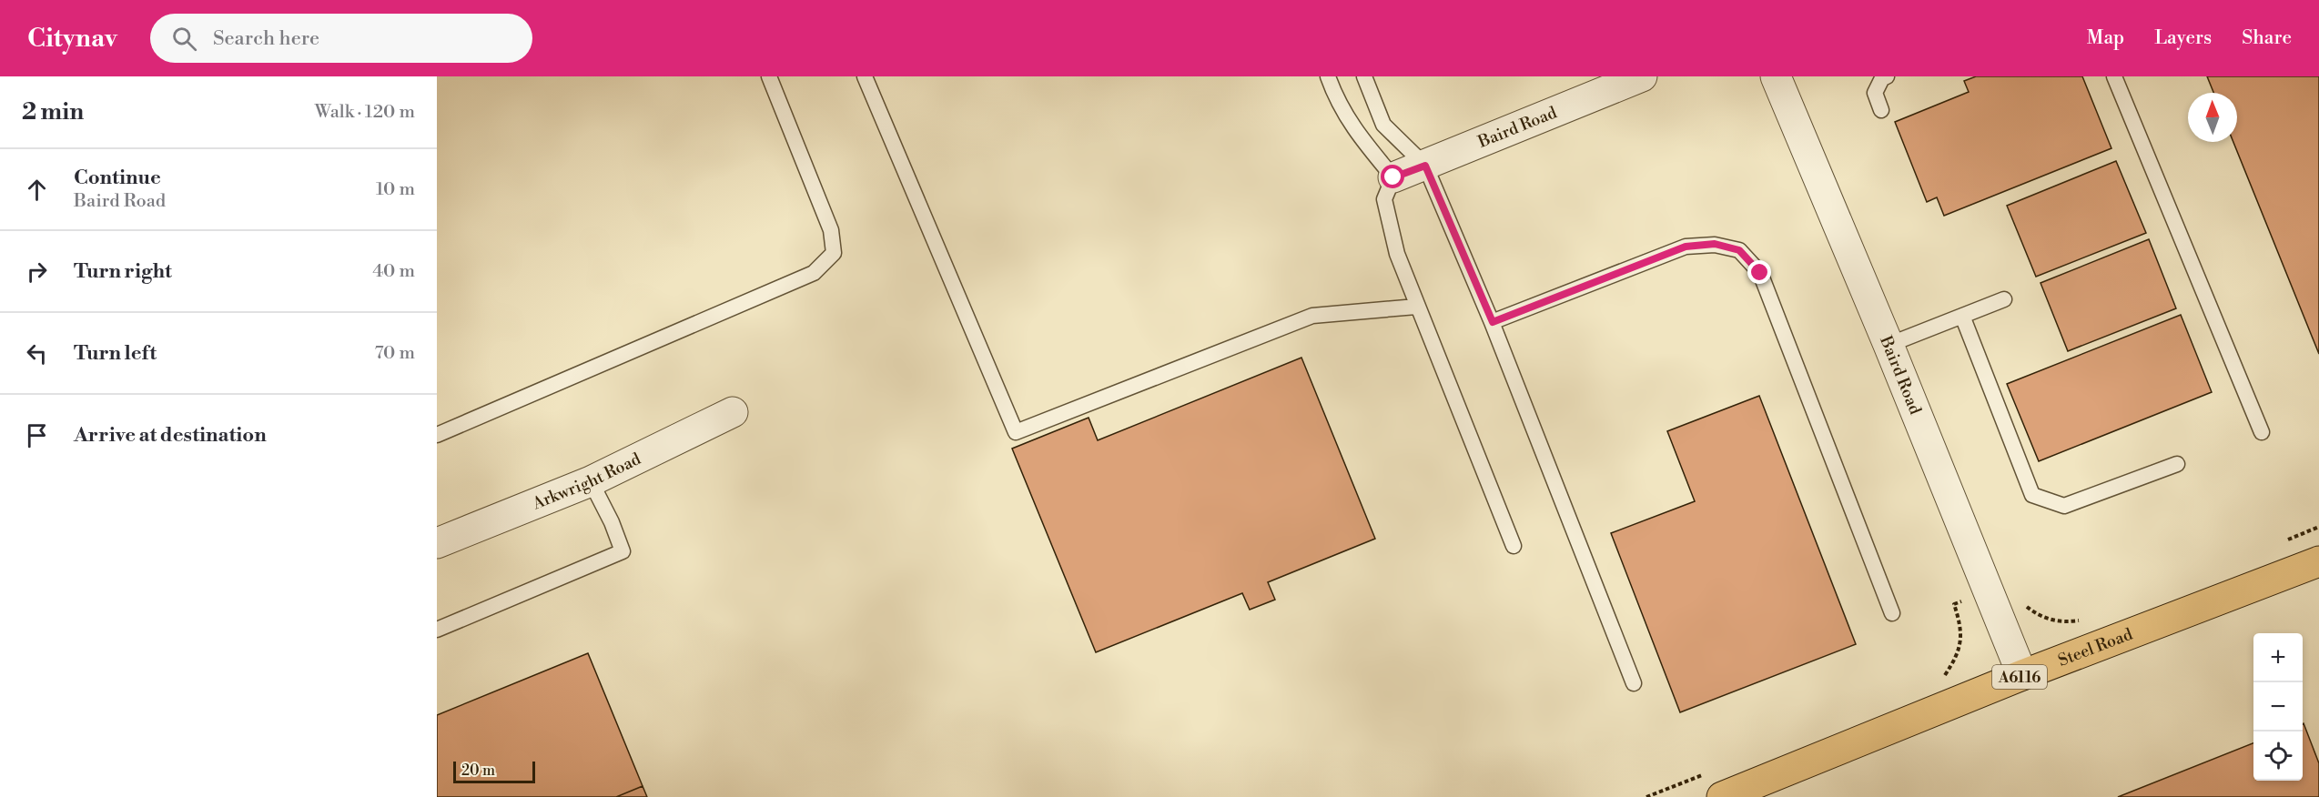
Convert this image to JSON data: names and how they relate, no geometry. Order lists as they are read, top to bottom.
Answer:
{
  "streets": {
    "main road": ["Steel Road", "A6116"],
    "street": ["Baird Road", "Arkwright Road"]
  },
  "crossings": [
    ["Baird Road", "Steel Road"]
  ],
  "scale_bar": "20 m",
  "north": "top",
  "page": {
    "header": "Citynav",
    "search": "Search here",
    "nav": ["Map", "Layers", "Share"],
    "heading": ["2 min", "Walk · 120 m"],
    "list": [
      ["Continue", "Baird Road", "10 m"],
      ["Turn right", "40 m"],
      ["Turn left", "70 m"],
      "Arrive at destination"
    ],
    "map_buttons": ["+", "−"],
    "scale": "20 m"
  }
}
